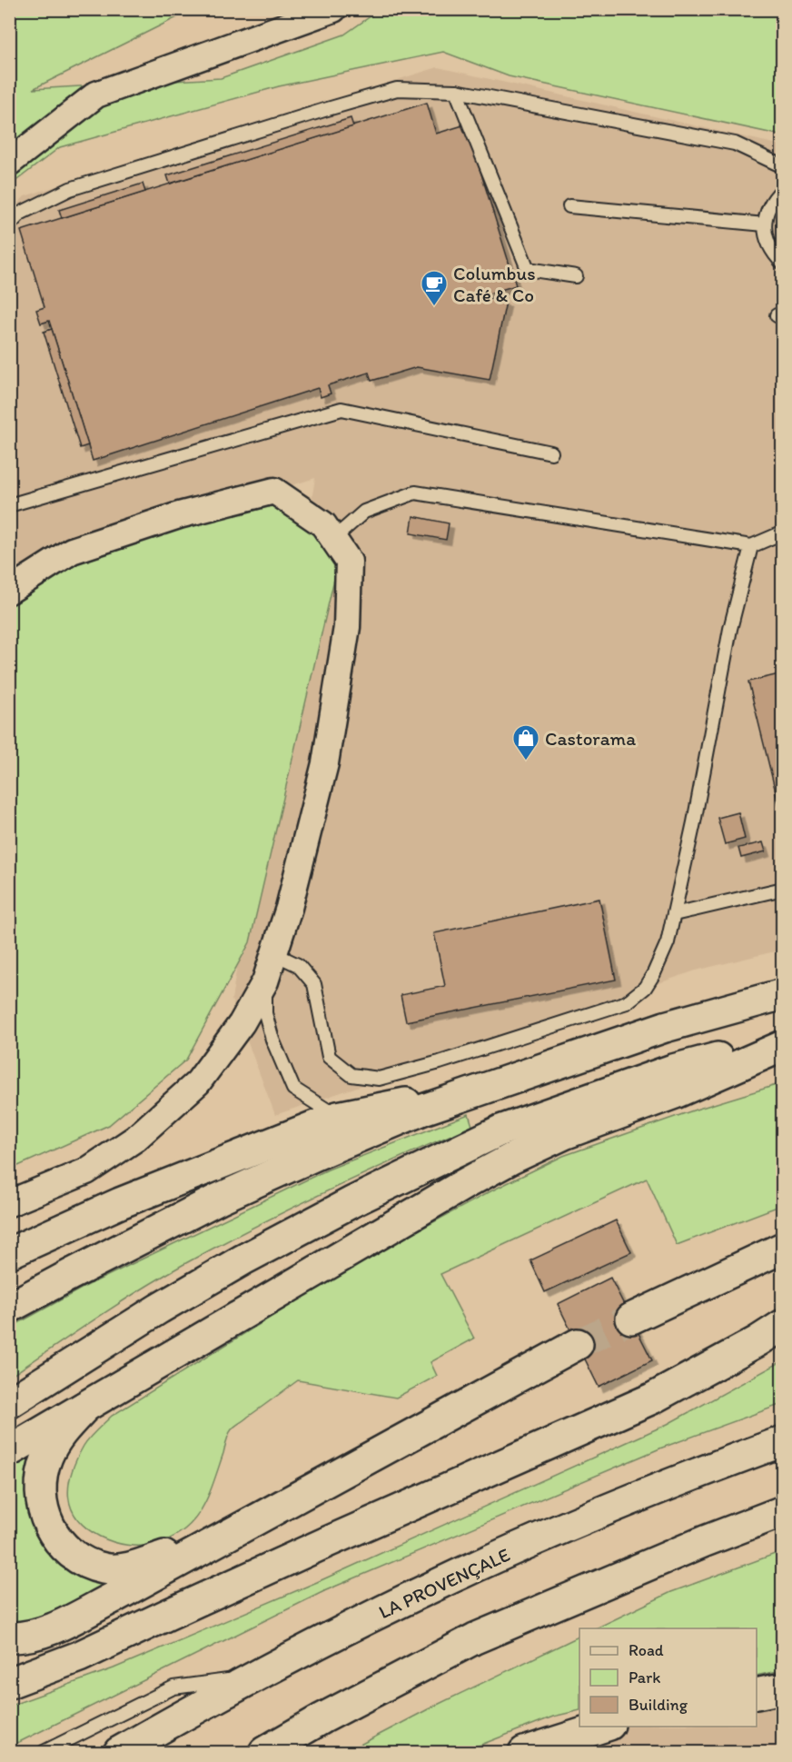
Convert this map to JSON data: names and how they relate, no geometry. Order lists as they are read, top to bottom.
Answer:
{
  "streets": {
    "main road": ["LA PROVENÇALE"]
  },
  "places": {
    "cafe": ["Columbus Café & Co"],
    "shop": ["Castorama"]
  },
  "legend": ["Road", "Park", "Building"]
}
